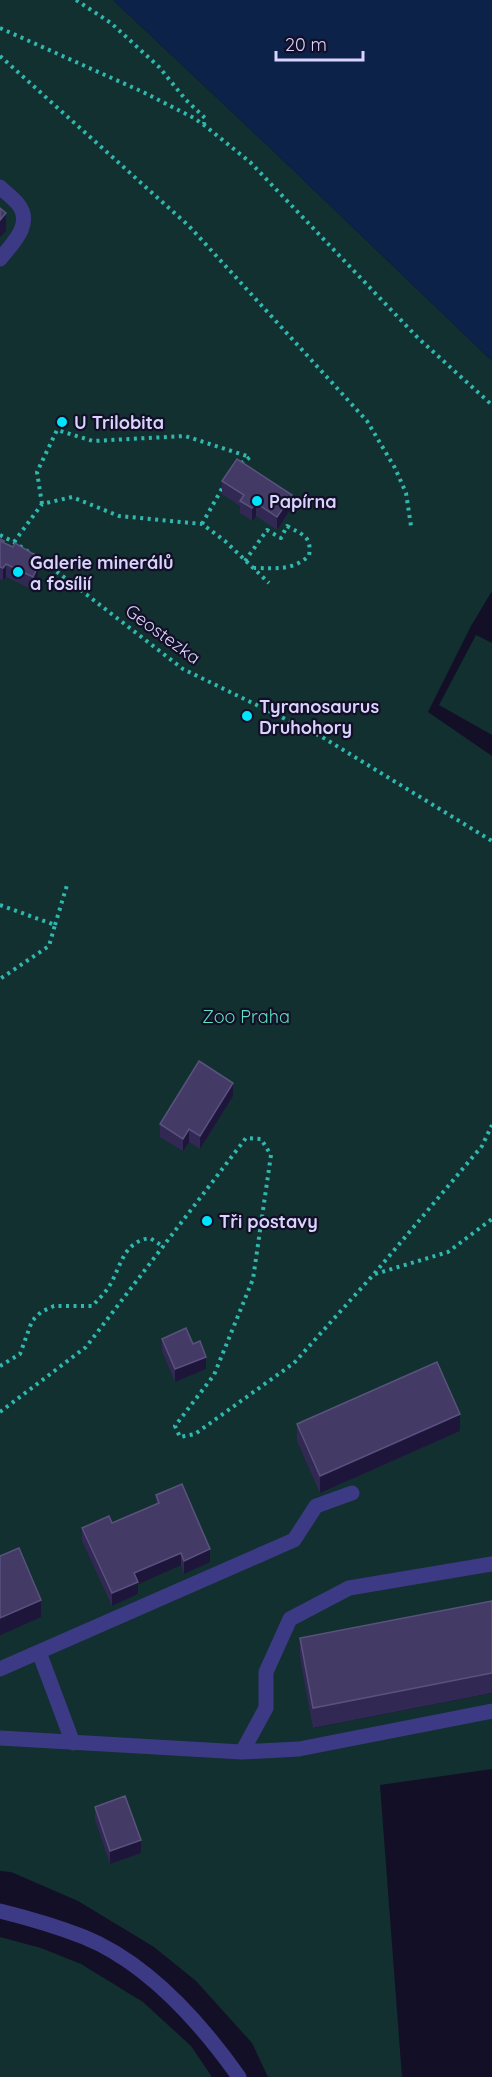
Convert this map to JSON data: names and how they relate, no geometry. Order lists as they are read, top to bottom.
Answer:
{
  "streets": {
    "path": ["Geostezka"]
  },
  "parks": ["Zoo Praha"],
  "places": [
    "U Trilobita",
    "Papírna",
    "Galerie minerálů a fosílií",
    "Tyranosaurus Druhohory",
    "Tři postavy"
  ],
  "scale_bar": "20 m"
}
